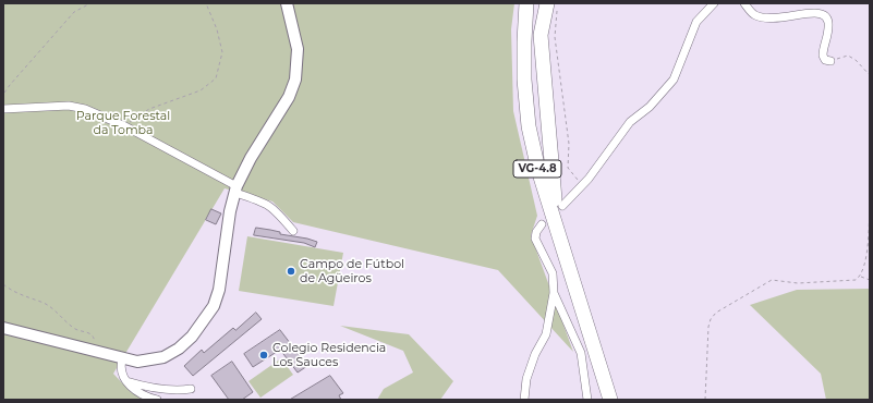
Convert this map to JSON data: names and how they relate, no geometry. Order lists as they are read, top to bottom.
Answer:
{
  "streets": {
    "highway": ["VG-4.8"]
  },
  "parks": ["Parque Forestal da Tomba"],
  "places": ["Campo de Fútbol de Agüeiros", "Colegio Residencia Los Sauces"]
}
